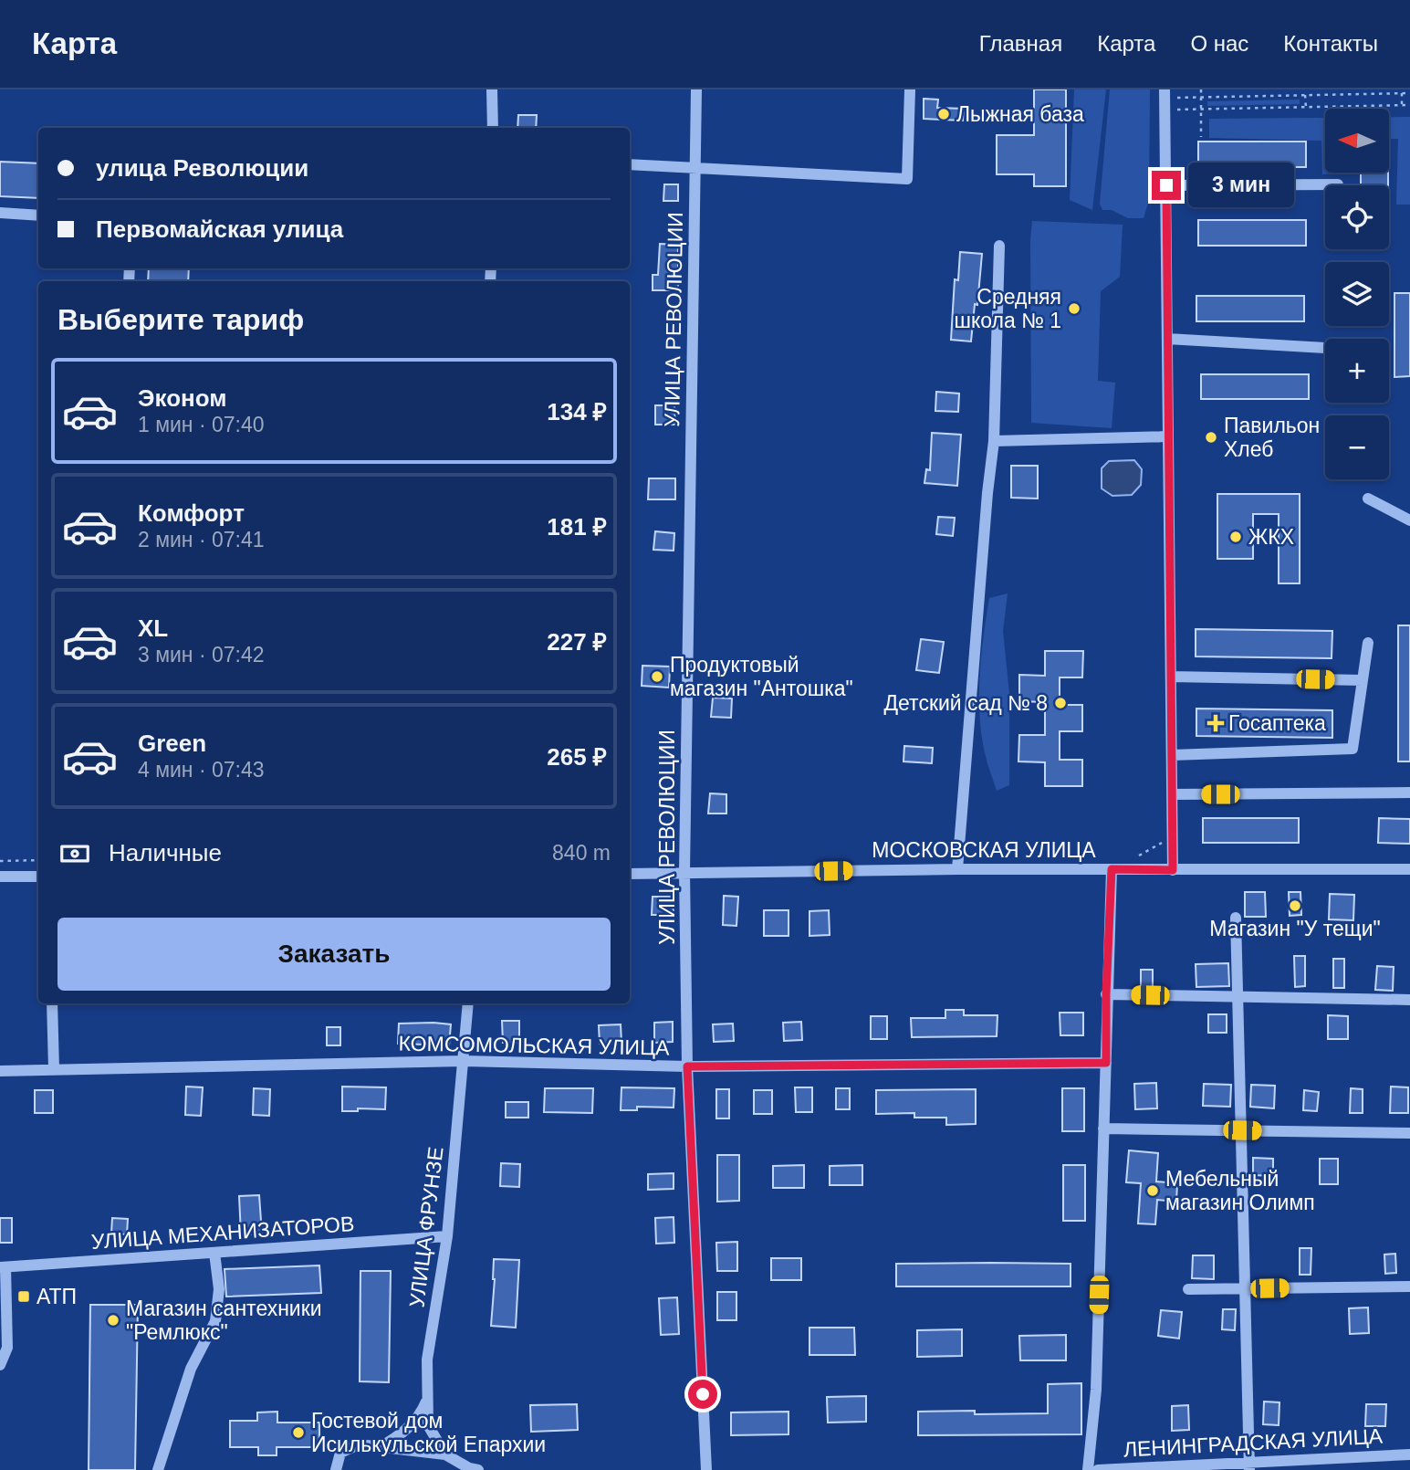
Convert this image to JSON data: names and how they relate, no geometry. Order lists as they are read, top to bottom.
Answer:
{
  "streets": {
    "street": [
      "УЛИЦА РЕВОЛЮЦИИ",
      "МОСКОВСКАЯ УЛИЦА",
      "КОМСОМОЛЬСКАЯ УЛИЦА",
      "УЛИЦА ФРУНЗЕ",
      "УЛИЦА МЕХАНИЗАТОРОВ",
      "ЛЕНИНГРАДСКАЯ УЛИЦА"
    ]
  },
  "crossings": [
    ["УЛИЦА РЕВОЛЮЦИИ", "МОСКОВСКАЯ УЛИЦА"],
    ["УЛИЦА РЕВОЛЮЦИИ", "КОМСОМОЛЬСКАЯ УЛИЦА"],
    ["КОМСОМОЛЬСКАЯ УЛИЦА", "УЛИЦА ФРУНЗЕ"],
    ["УЛИЦА ФРУНЗЕ", "УЛИЦА МЕХАНИЗАТОРОВ"]
  ],
  "places": {
    "other": [
      "Лыжная база",
      "Средняя школа № 1",
      "Павильон Хлеб",
      "ЖКХ",
      "Продуктовый магазин \"Антошка\"",
      "Детский сад № 8",
      "Магазин \"У тещи\"",
      "Мебельный магазин Олимп",
      "Магазин сантехники \"Ремлюкс\"",
      "Гостевой дом Исилькульской Епархии"
    ],
    "health": ["Госаптека"],
    "transit": ["АТП"]
  },
  "north": "left",
  "page": {
    "header": "Карта",
    "nav": [
      "Главная",
      "Карта",
      "О нас",
      "Контакты"
    ],
    "map_buttons": ["+", "−"],
    "banner": ["улица Революции", "Первомайская улица"],
    "bubble": "3 мин",
    "heading": "Выберите тариф",
    "list": [
      {
        "name": "Эконом",
        "note": "1 мин · 07:40",
        "value": "134 ₽"
      },
      {
        "name": "Комфорт",
        "note": "2 мин · 07:41",
        "value": "181 ₽"
      },
      {
        "name": "XL",
        "note": "3 мин · 07:42",
        "value": "227 ₽"
      },
      {
        "name": "Green",
        "note": "4 мин · 07:43",
        "value": "265 ₽"
      }
    ],
    "pay": ["Наличные", "840 m"],
    "buttons": "Заказать"
  }
}
